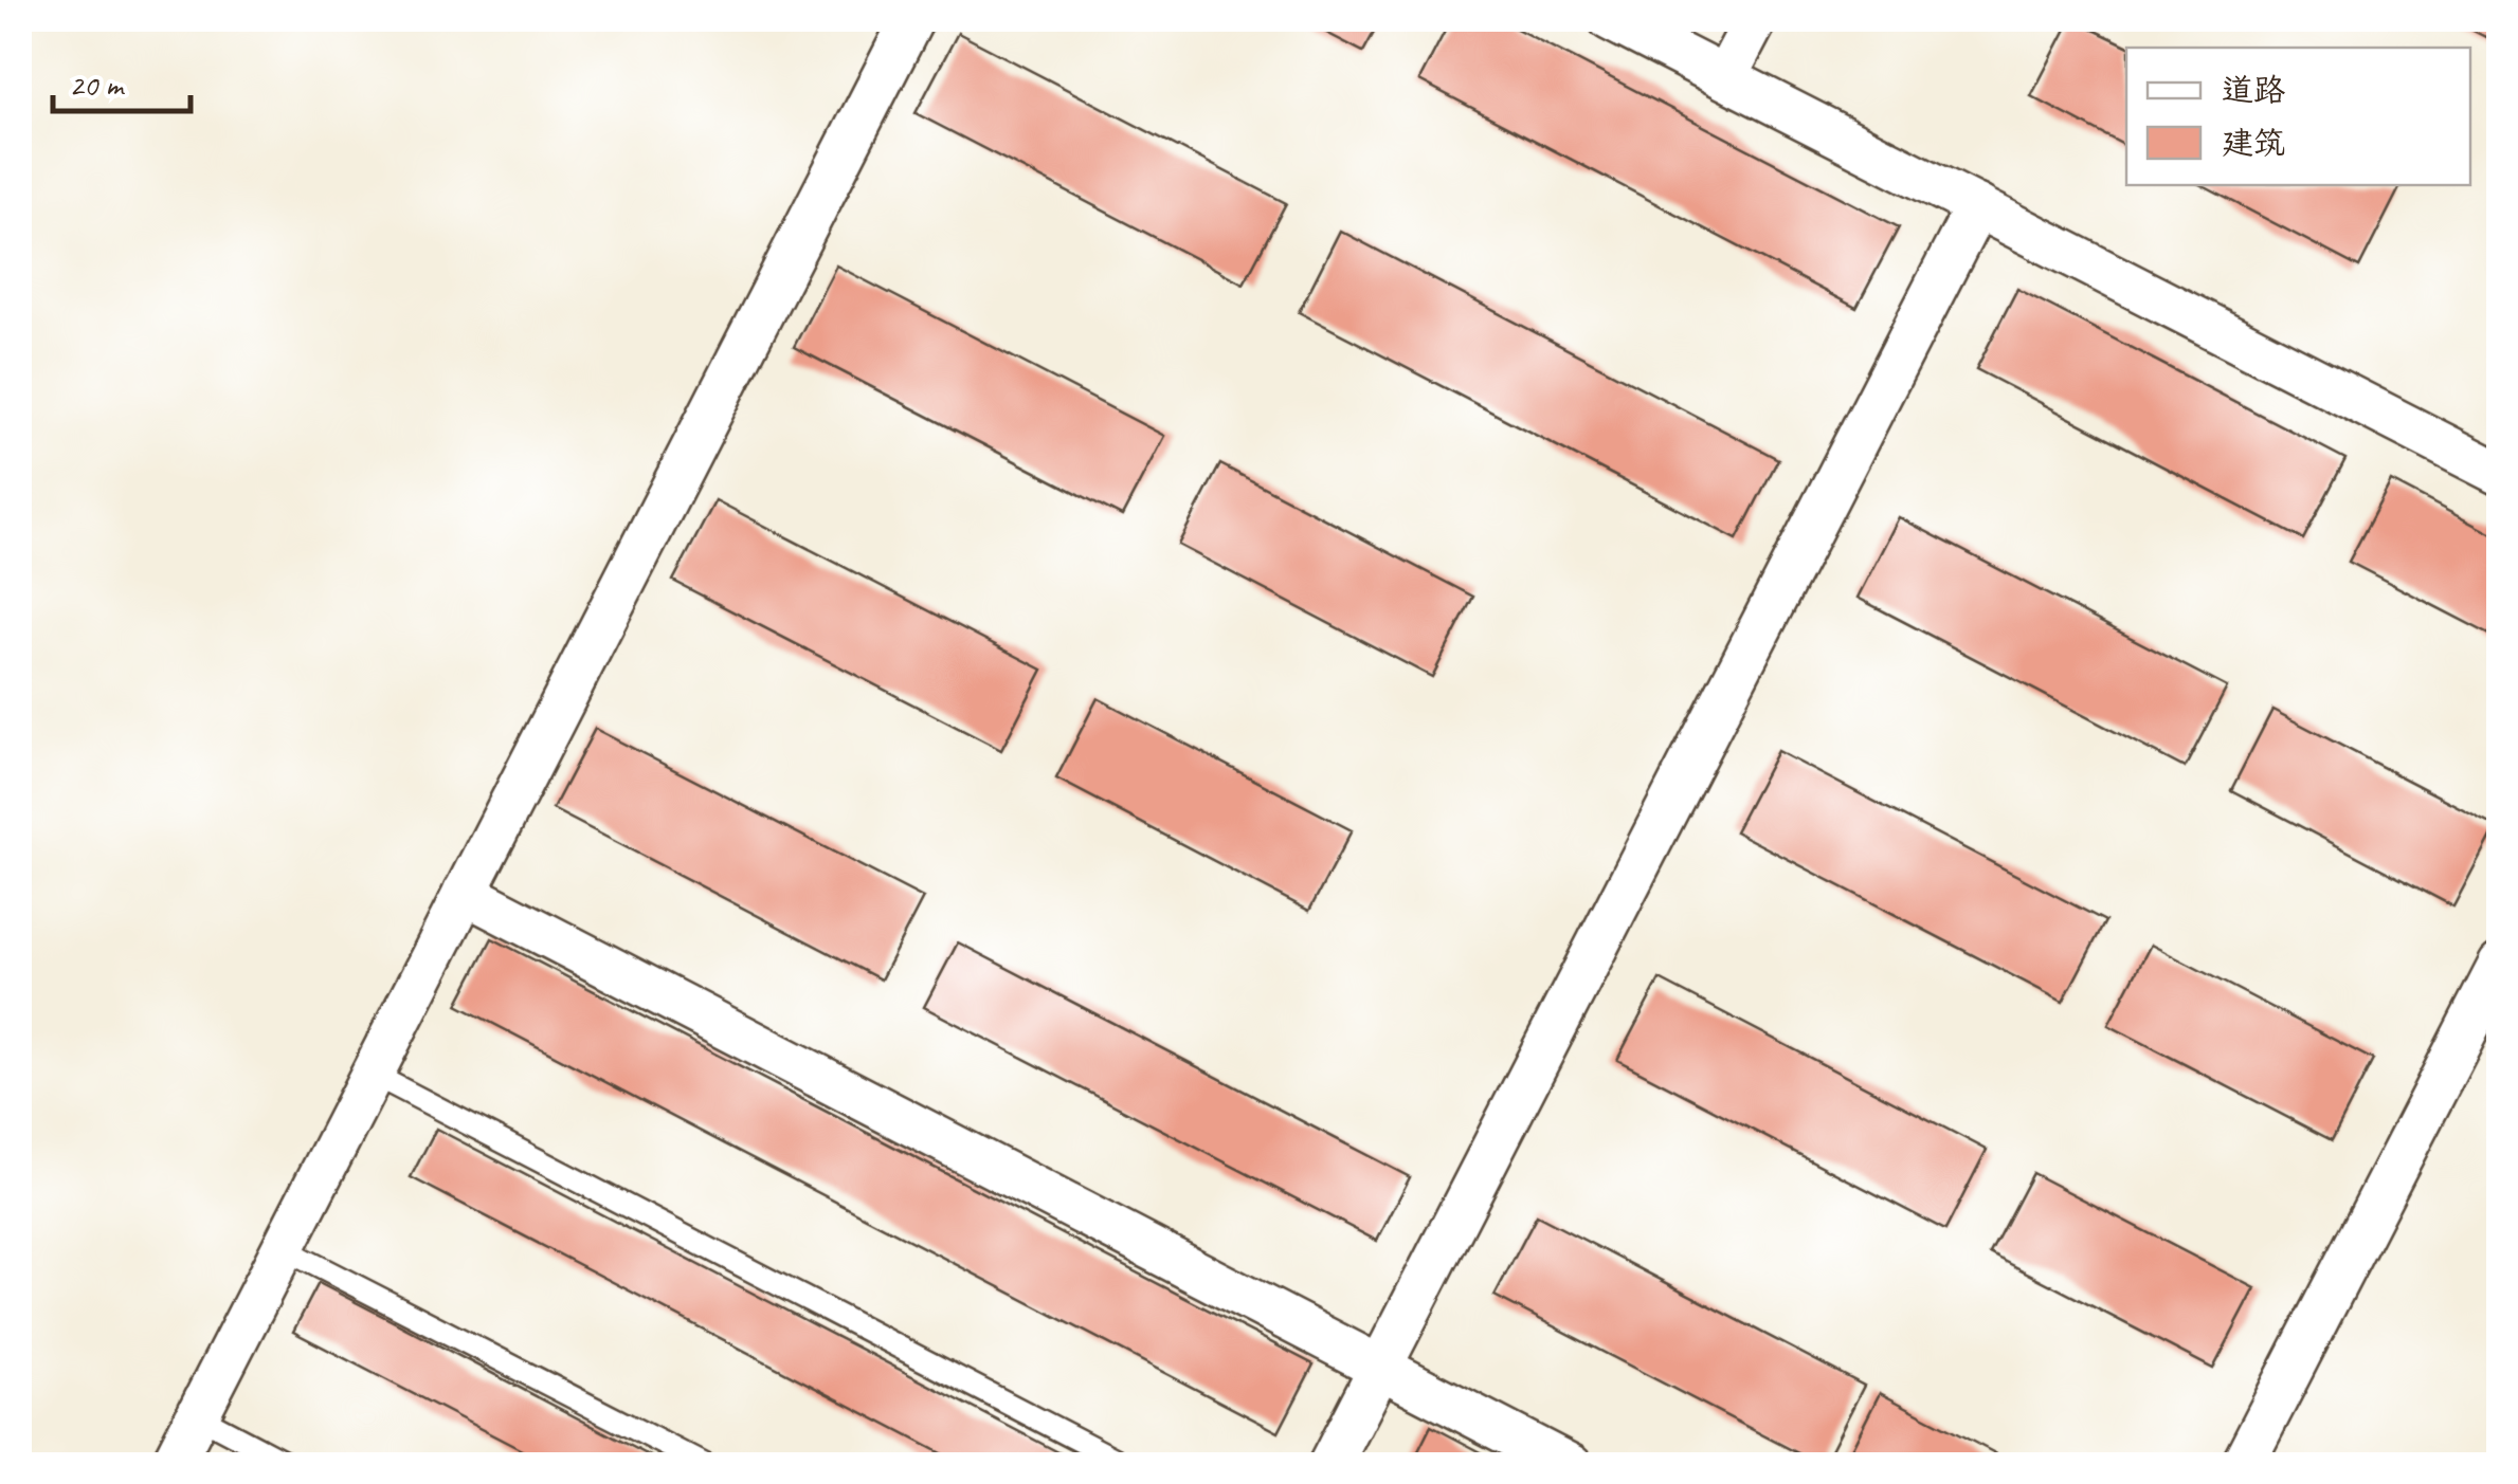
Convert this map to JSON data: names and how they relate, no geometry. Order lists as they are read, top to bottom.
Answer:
{
  "legend": ["道路", "建筑"],
  "scale_bar": "20 m"
}
